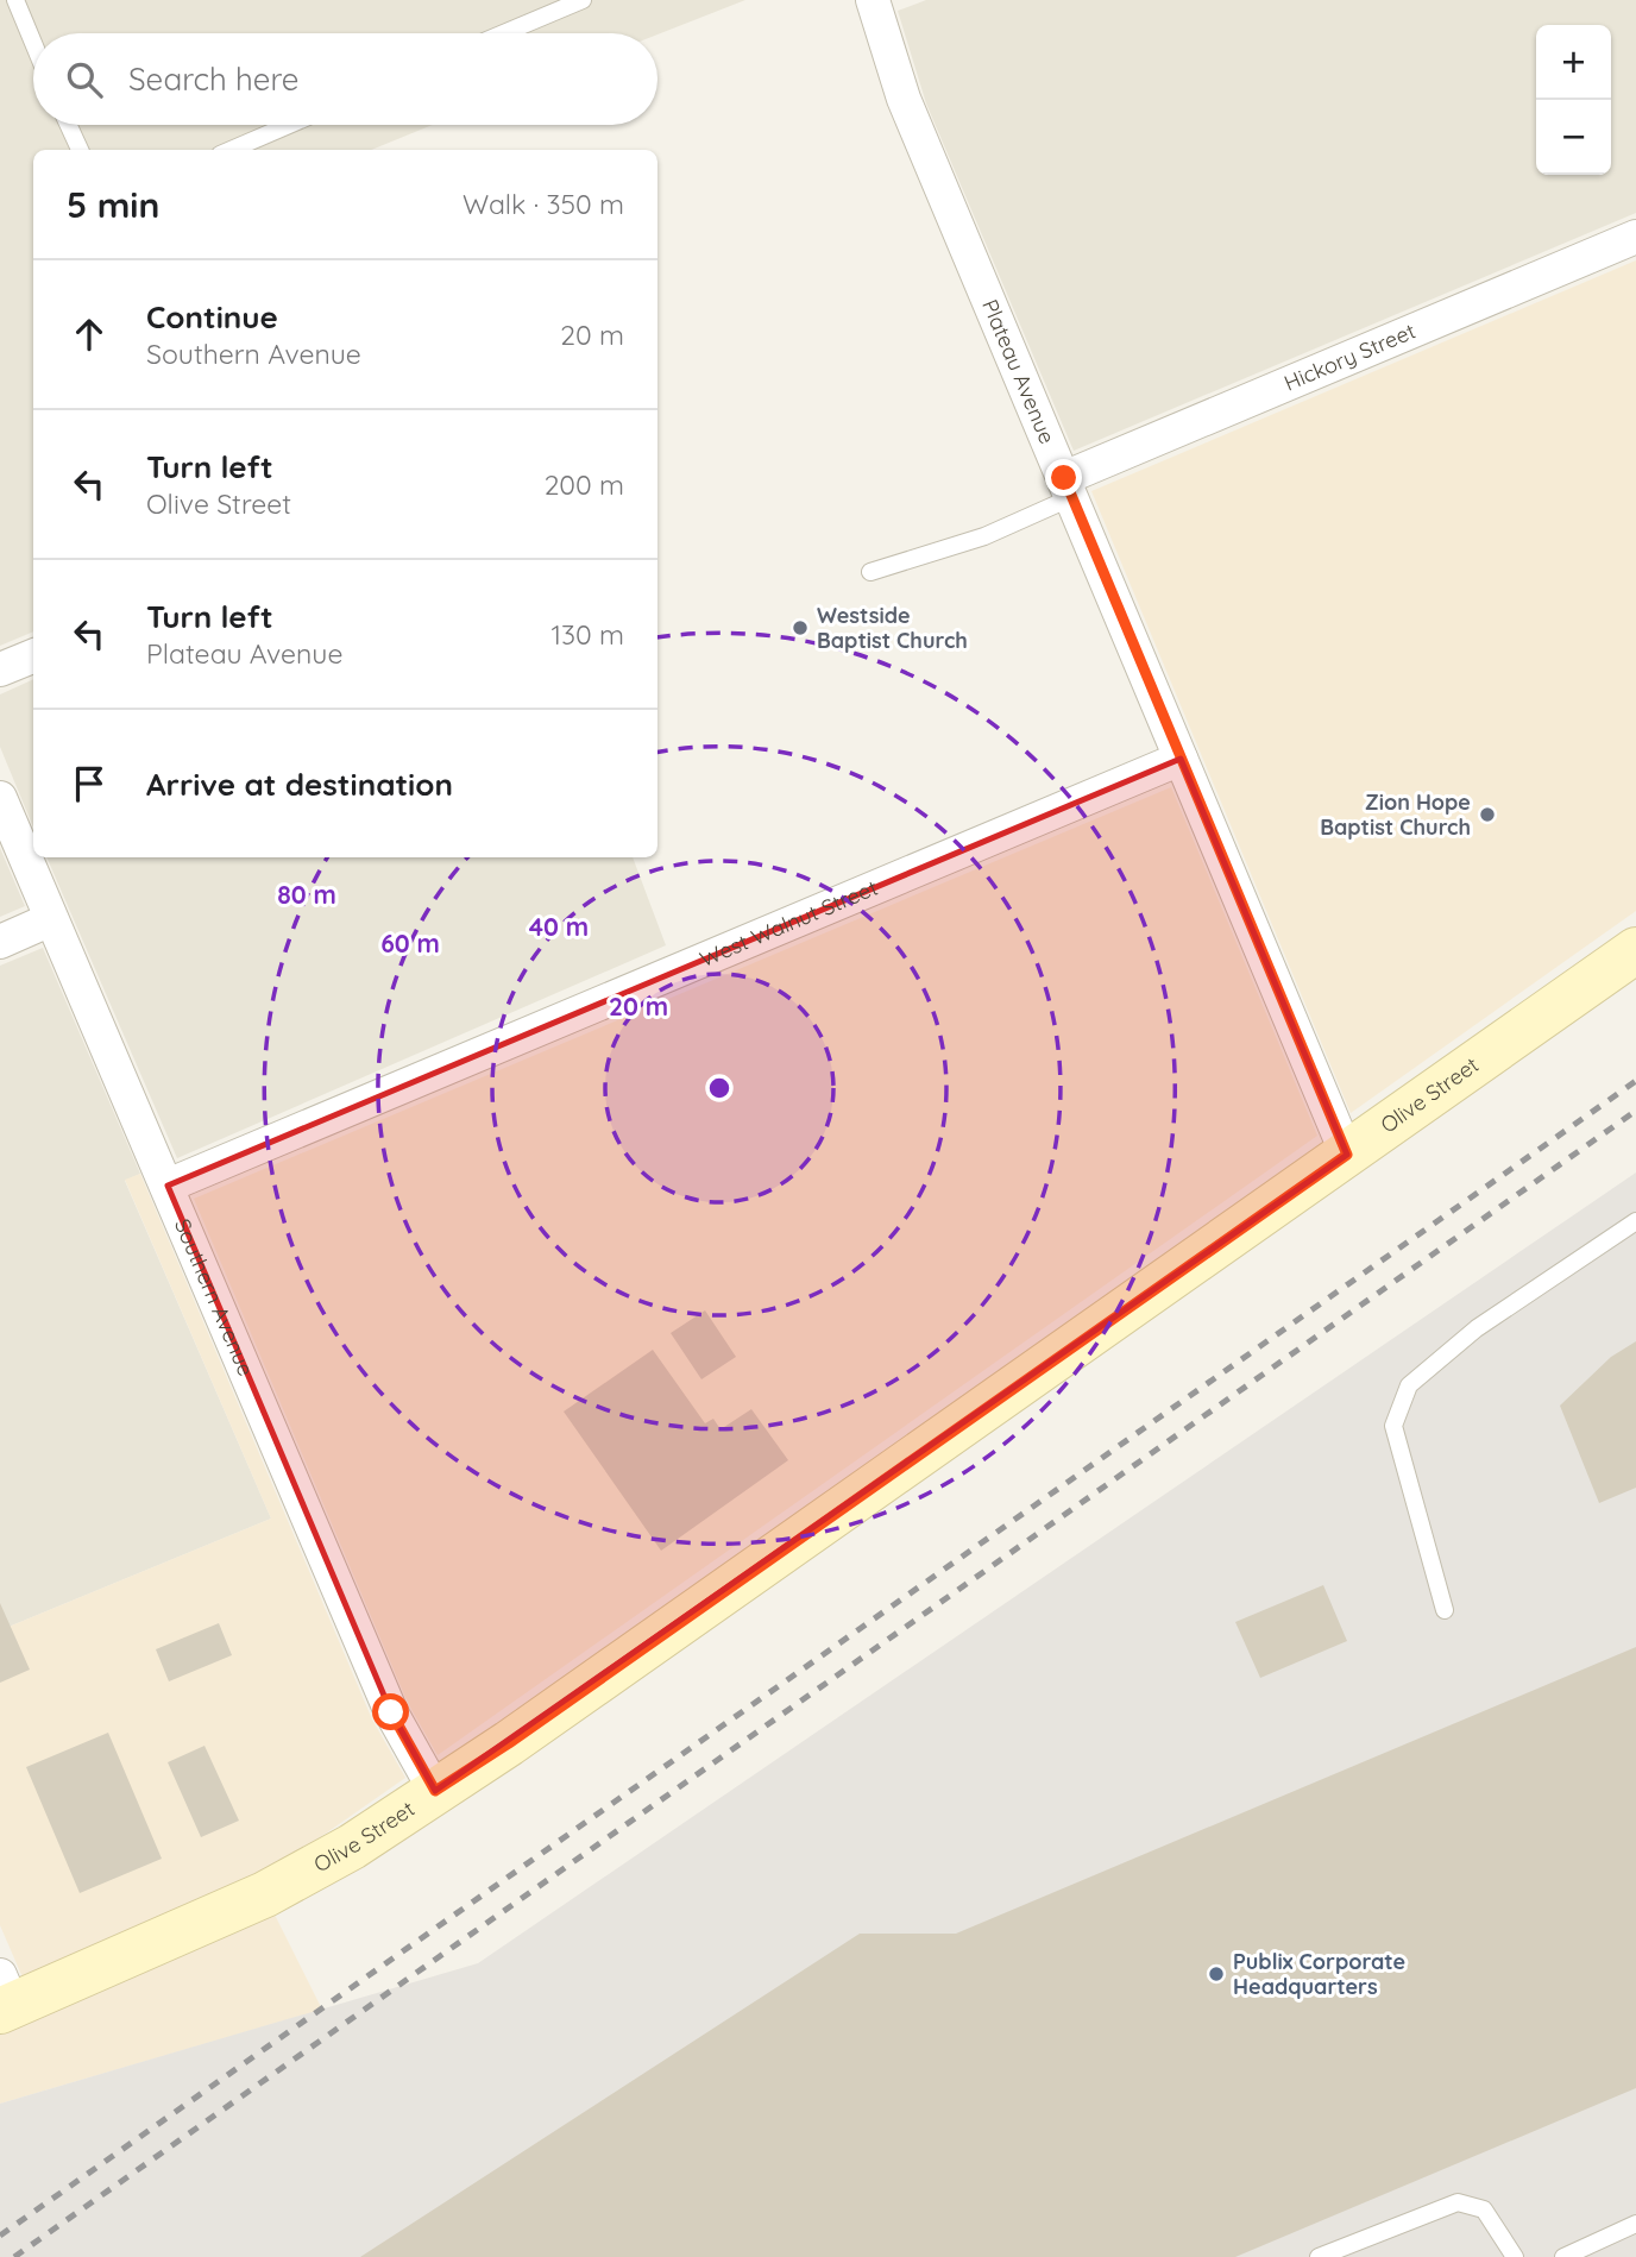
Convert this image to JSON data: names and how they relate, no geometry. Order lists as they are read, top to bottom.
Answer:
{
  "streets": {
    "main road": ["Olive Street"],
    "street": [
      "Hickory Street",
      "Plateau Avenue",
      "West Walnut Street",
      "Southern Avenue"
    ]
  },
  "crossings": [
    ["Hickory Street", "Plateau Avenue"],
    ["Plateau Avenue", "West Walnut Street"],
    ["Plateau Avenue", "Olive Street"],
    ["West Walnut Street", "Southern Avenue"],
    ["Olive Street", "Southern Avenue"]
  ],
  "places": ["Westside Baptist Church", "Zion Hope Baptist Church", "Publix Corporate Headquarters"],
  "page": {
    "map_buttons": ["+", "−"],
    "search": "Search here",
    "heading": ["5 min", "Walk · 350 m"],
    "list": [
      ["Continue", "Southern Avenue", "20 m"],
      ["Turn left", "Olive Street", "200 m"],
      ["Turn left", "Plateau Avenue", "130 m"],
      "Arrive at destination"
    ]
  },
  "rings": [
    "80 m",
    "40 m",
    "60 m",
    "20 m"
  ]
}
